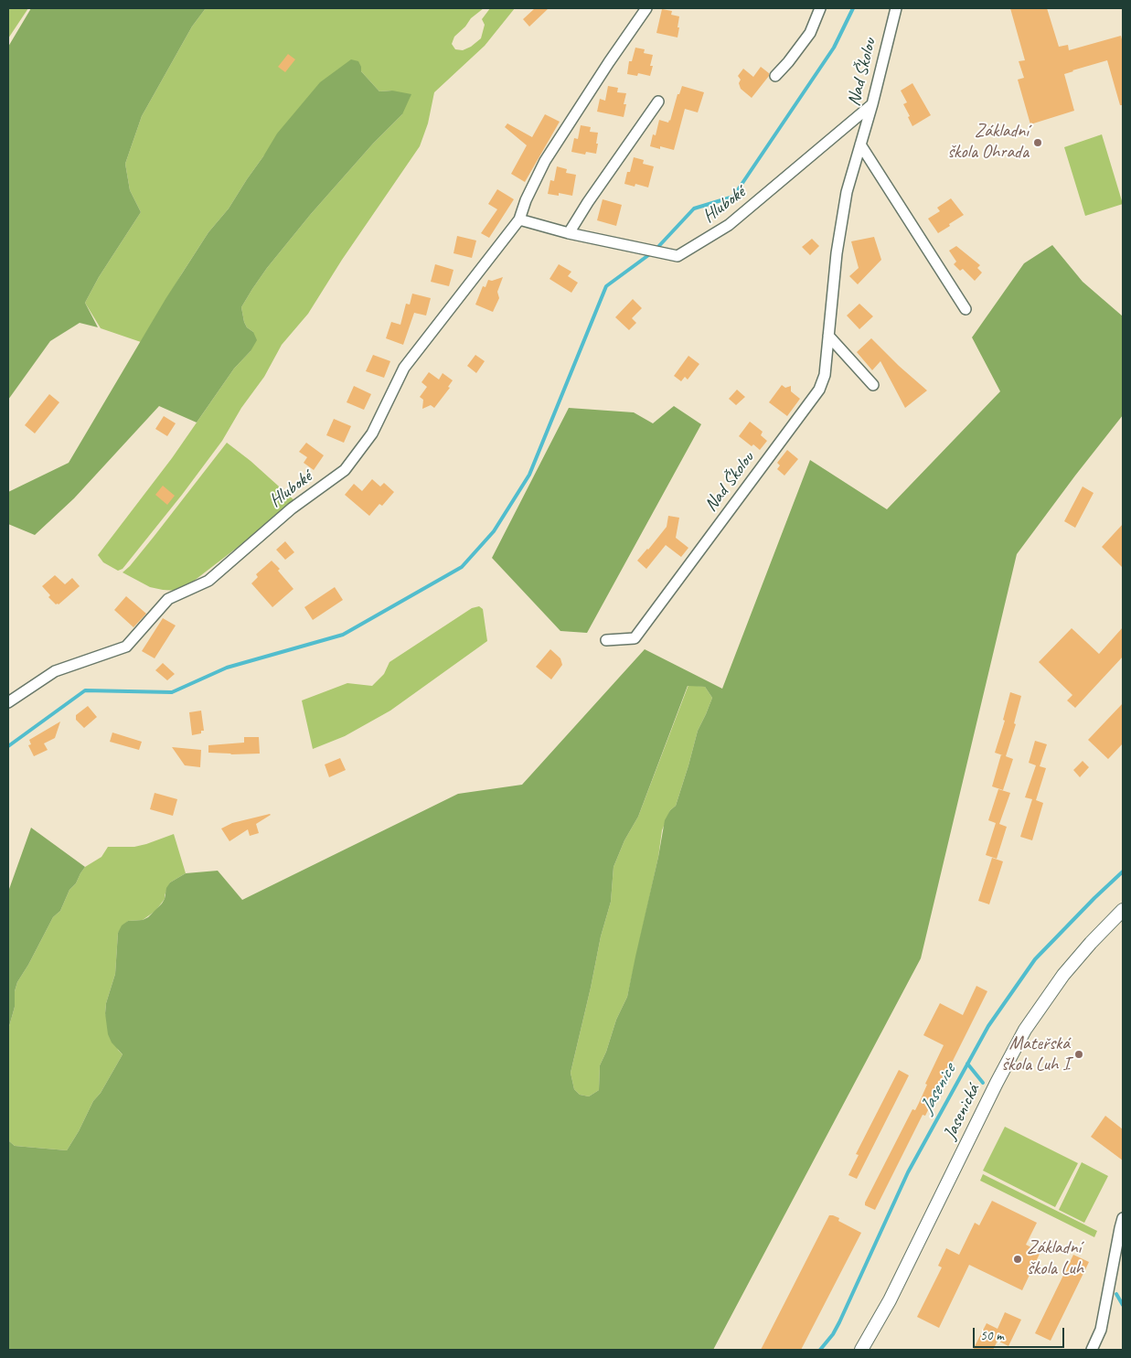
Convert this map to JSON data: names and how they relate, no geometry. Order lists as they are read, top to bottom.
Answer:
{
  "streets": {
    "street": ["Nad Školou", "Hluboké", "Jasenická"]
  },
  "crossings": [
    ["Nad Školou", "Hluboké"]
  ],
  "water": ["Jasenice"],
  "places": ["Základní škola Ohrada", "Mateřská škola Luh I", "Základní škola Luh"],
  "scale_bar": "50 m"
}
